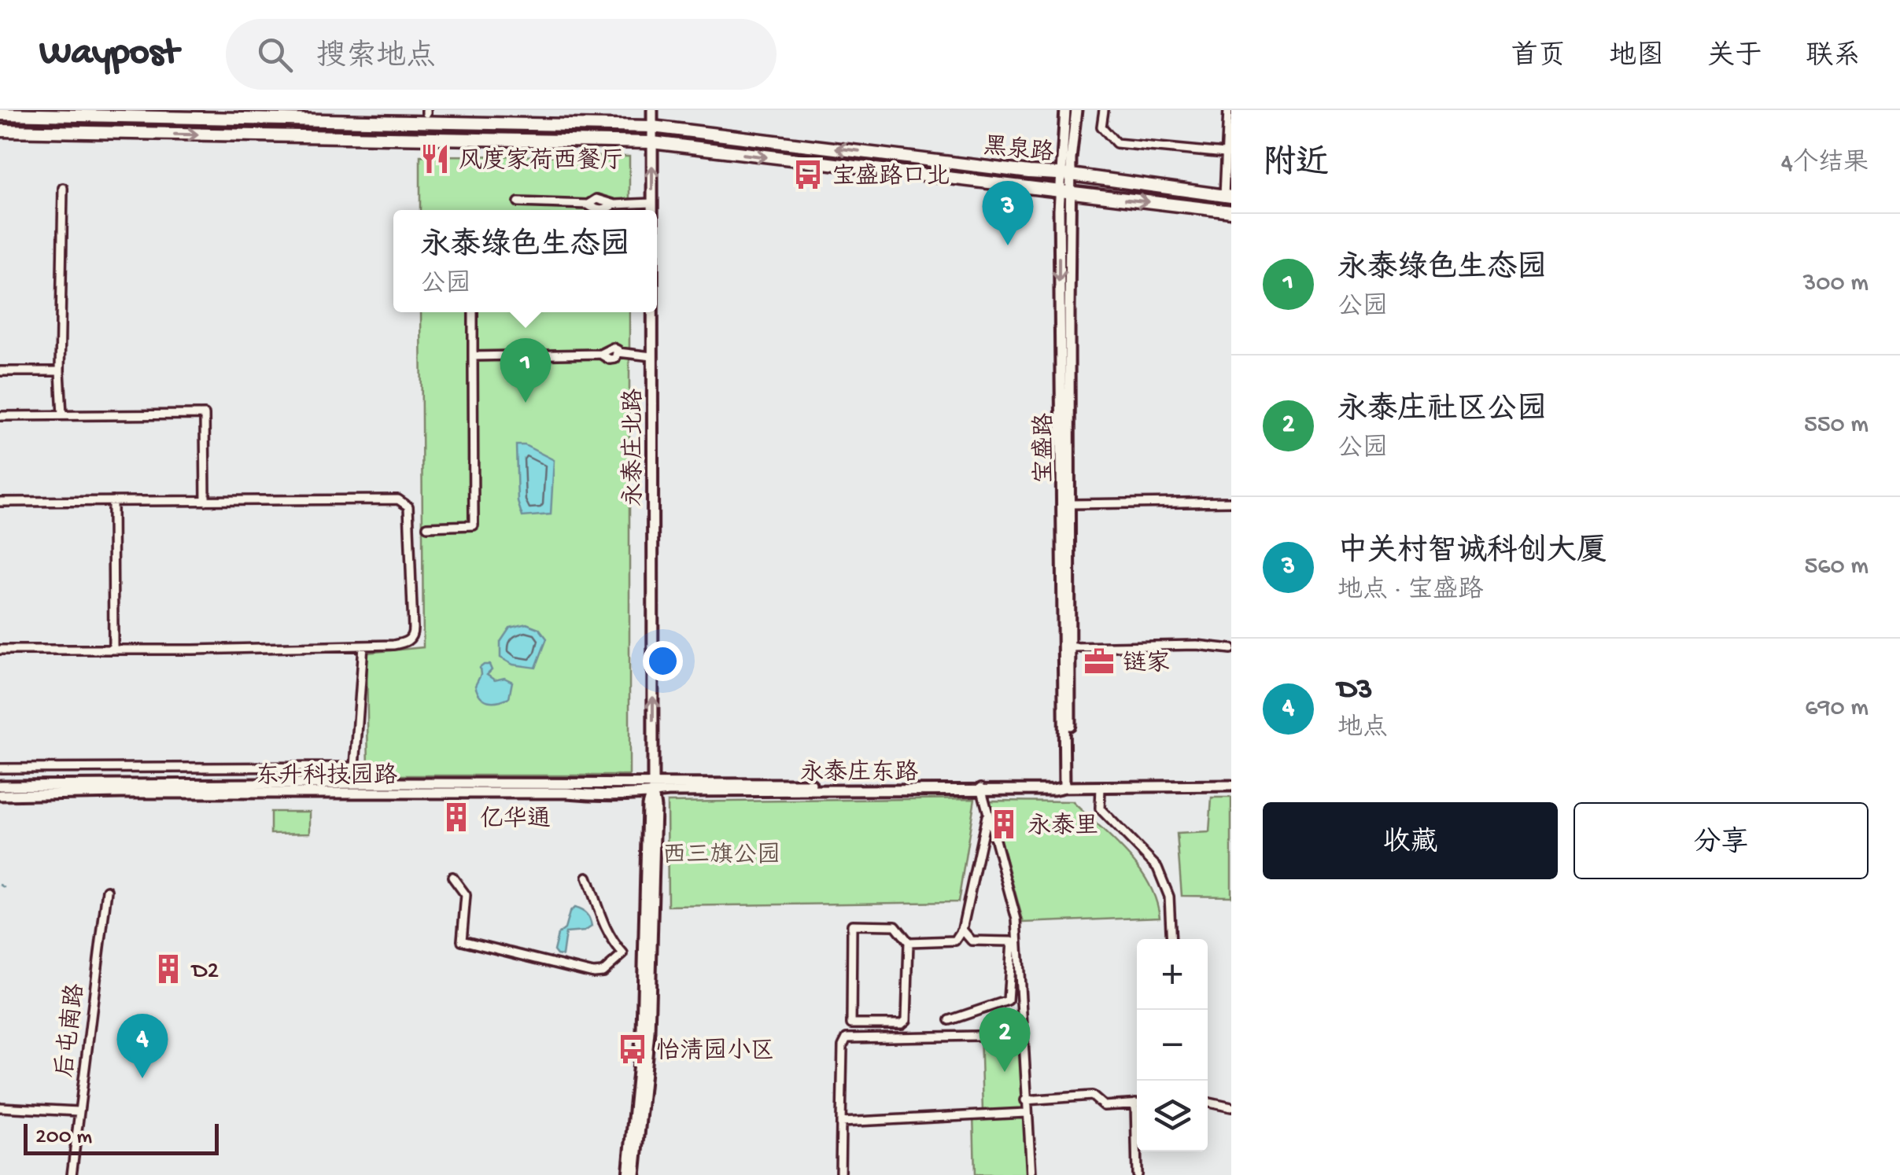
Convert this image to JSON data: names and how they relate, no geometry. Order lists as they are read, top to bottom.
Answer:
{
  "streets": {
    "main road": ["黑泉路"],
    "street": [
      "永泰庄北路",
      "宝盛路",
      "永泰庄东路",
      "东升科技园路",
      "后屯南路"
    ]
  },
  "crossings": [
    ["黑泉路", "永泰庄北路"],
    ["黑泉路", "宝盛路"],
    ["永泰庄北路", "永泰庄东路"],
    ["永泰庄北路", "东升科技园路"],
    ["宝盛路", "永泰庄东路"],
    ["永泰庄东路", "东升科技园路"]
  ],
  "one_way": ["永泰庄北路"],
  "parks": ["西三旗公园"],
  "places": {
    "restaurant": ["风度家荷西餐厅"],
    "bus stop": ["宝盛路口北", "怡清园小区"],
    "office": ["链家"],
    "building": ["亿华通", "永泰里", "D2"]
  },
  "scale_bar": "200 m",
  "page": {
    "header": "Waypost",
    "search": "搜索地点",
    "nav": [
      "首页",
      "地图",
      "关于",
      "联系"
    ],
    "heading": ["附近", "4个结果"],
    "pins": [
      "3",
      "1",
      "2",
      "4"
    ],
    "popup": ["永泰绿色生态园", "公园"],
    "list": [
      {
        "mark": "1",
        "name": "永泰绿色生态园",
        "note": "公园",
        "value": "300 m"
      },
      {
        "mark": "2",
        "name": "永泰庄社区公园",
        "note": "公园",
        "value": "550 m"
      },
      {
        "mark": "3",
        "name": "中关村智诚科创大厦",
        "note": "地点 · 宝盛路",
        "value": "560 m"
      },
      {
        "mark": "4",
        "name": "D3",
        "note": "地点",
        "value": "690 m"
      }
    ],
    "buttons": ["收藏", "分享"],
    "map_buttons": ["+", "−"],
    "scale": "200 m"
  }
}
